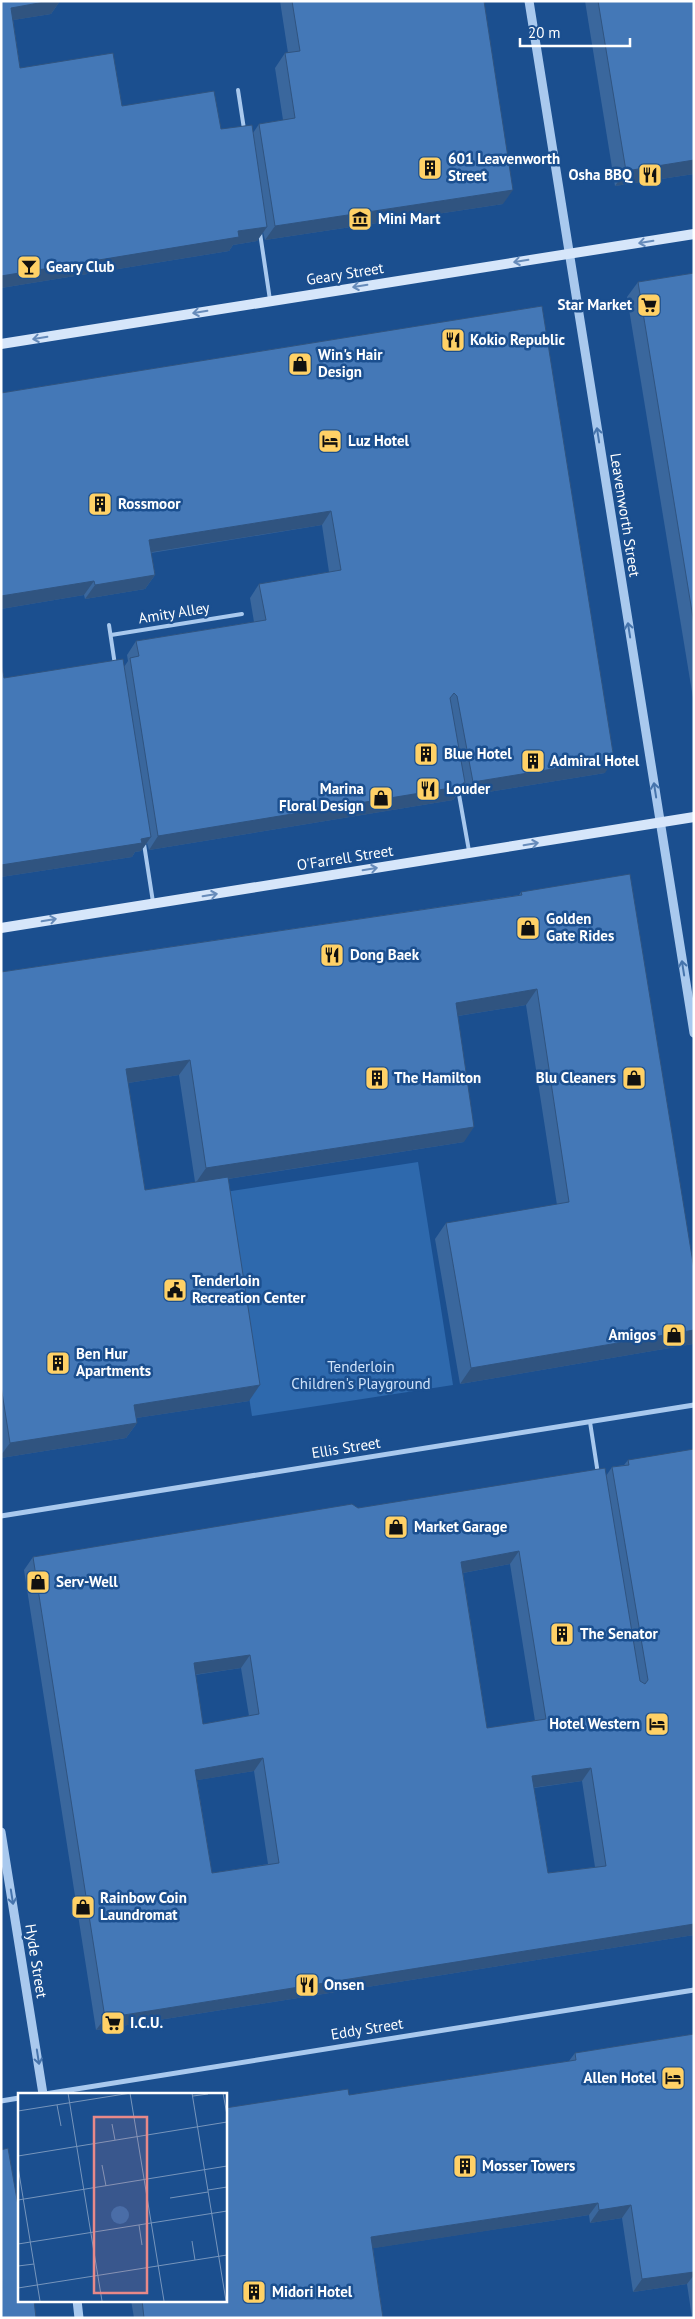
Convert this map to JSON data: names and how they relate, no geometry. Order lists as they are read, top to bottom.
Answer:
{
  "streets": {
    "main road": ["Geary Street", "O'Farrell Street"],
    "street": [
      "Leavenworth Street",
      "Ellis Street",
      "Hyde Street",
      "Eddy Street"
    ],
    "lane": ["Amity Alley"]
  },
  "crossings": [
    ["Geary Street", "Leavenworth Street"],
    ["Leavenworth Street", "O'Farrell Street"]
  ],
  "one_way": [
    "Geary Street",
    "Leavenworth Street",
    "O'Farrell Street",
    "Hyde Street"
  ],
  "parks": ["Tenderloin Children's Playground"],
  "places": {
    "building": [
      "601 Leavenworth Street",
      "Rossmoor",
      "Blue Hotel",
      "Admiral Hotel",
      "The Hamilton",
      "Ben Hur Apartments",
      "The Senator",
      "Mosser Towers",
      "Midori Hotel"
    ],
    "restaurant": [
      "Osha BBQ",
      "Kokio Republic",
      "Louder",
      "Dong Baek",
      "Onsen"
    ],
    "museum": ["Mini Mart"],
    "bar": ["Geary Club"],
    "supermarket": ["Star Market", "I.C.U."],
    "shop": [
      "Win's Hair Design",
      "Marina Floral Design",
      "Golden Gate Rides",
      "Blu Cleaners",
      "Amigos",
      "Market Garage",
      "Serv-Well",
      "Rainbow Coin Laundromat"
    ],
    "hotel": ["Luz Hotel", "Hotel Western", "Allen Hotel"],
    "public building": ["Tenderloin Recreation Center"]
  },
  "scale_bar": "20 m"
}
